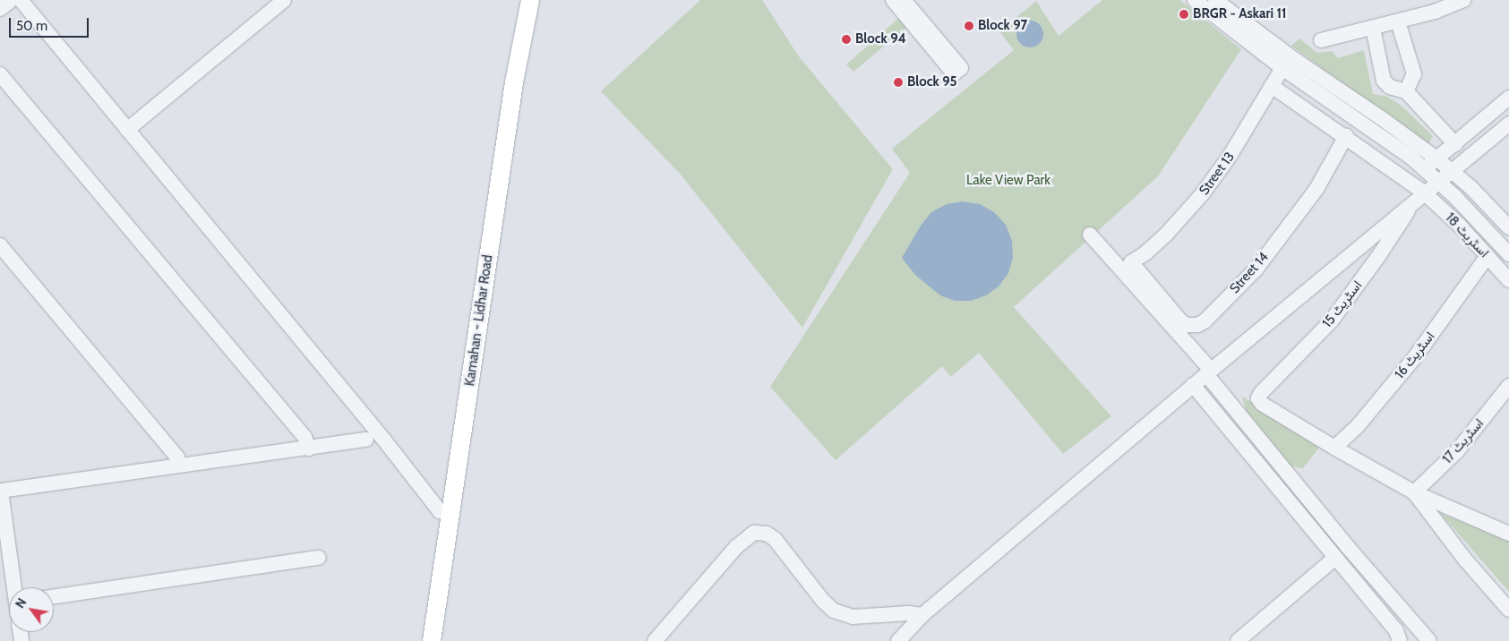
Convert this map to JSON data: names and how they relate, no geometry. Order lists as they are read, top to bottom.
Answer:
{
  "streets": {
    "main road": ["Kamahan - Lidhar Road"],
    "street": [
      "Street 13",
      "اسٹریٹ 18",
      "Street 14",
      "اسٹریٹ 15",
      "اسٹریٹ 16",
      "اسٹریٹ 17"
    ]
  },
  "crossings": [
    ["Street 13", "اسٹریٹ 18"],
    ["Street 13", "Street 14"],
    ["اسٹریٹ 18", "Street 14"],
    ["اسٹریٹ 18", "اسٹریٹ 15"],
    ["اسٹریٹ 18", "اسٹریٹ 16"],
    ["اسٹریٹ 15", "اسٹریٹ 16"]
  ],
  "parks": ["Lake View Park"],
  "places": [
    "BRGR - Askari 11",
    "Block 97",
    "Block 94",
    "Block 95"
  ],
  "scale_bar": "50 m",
  "north": "top left"
}
